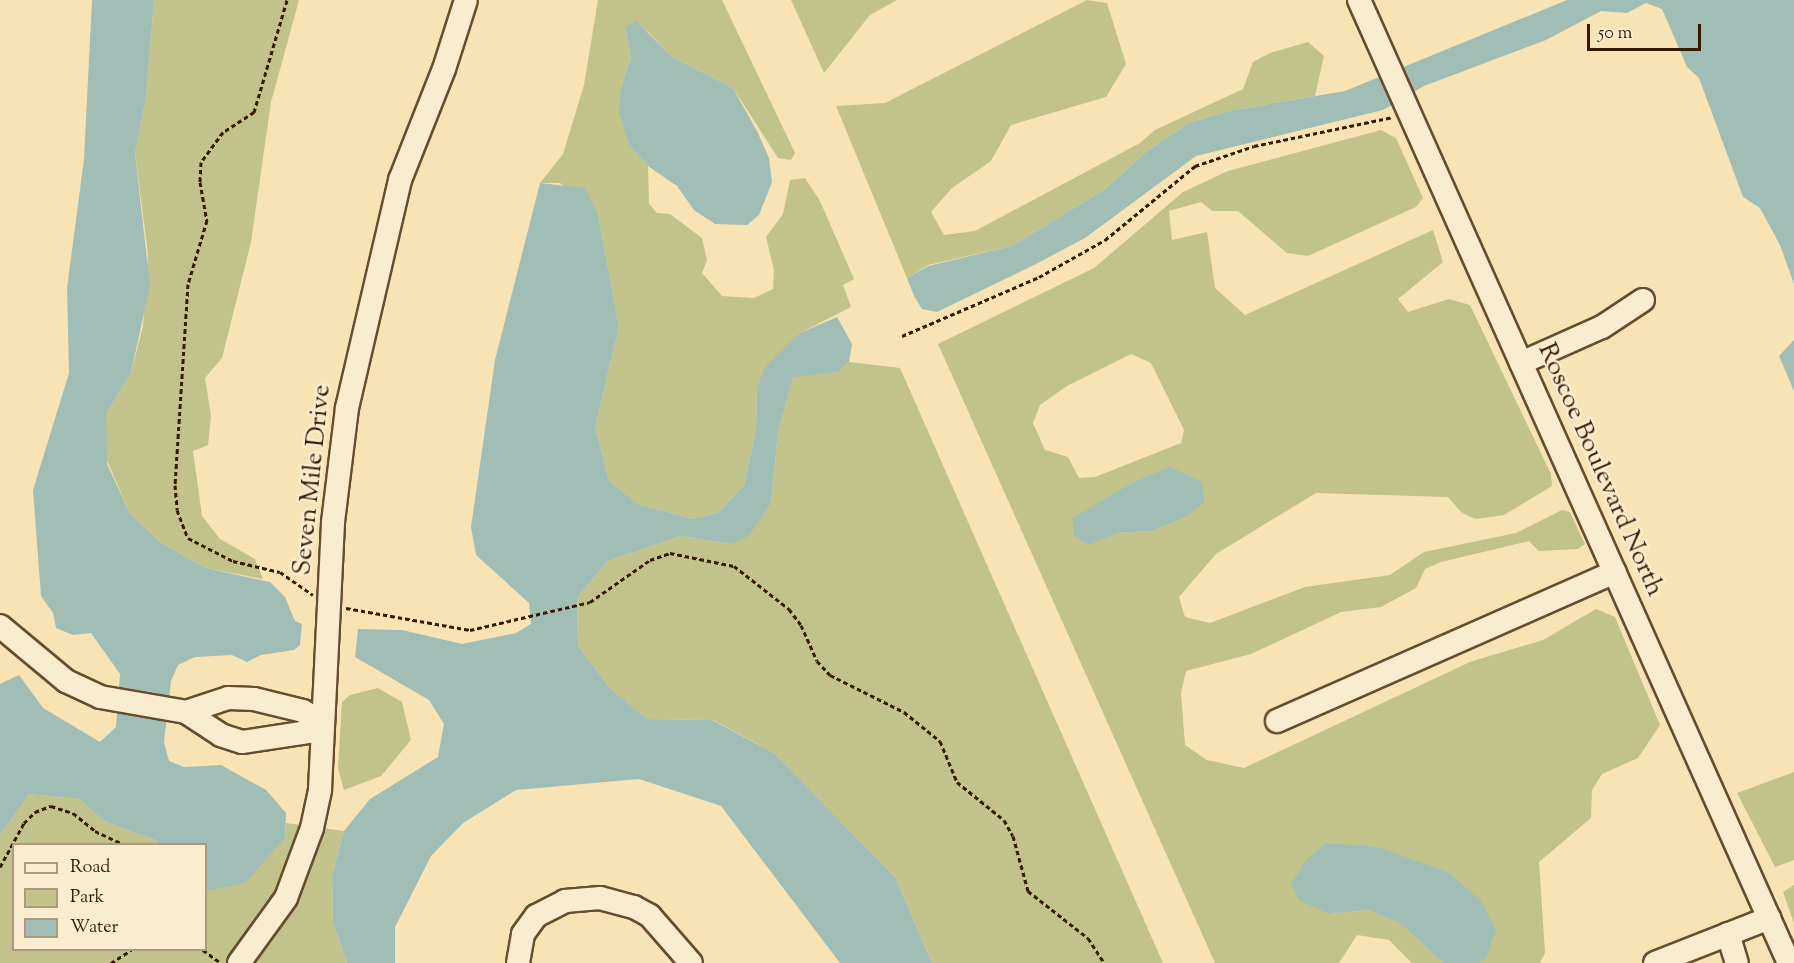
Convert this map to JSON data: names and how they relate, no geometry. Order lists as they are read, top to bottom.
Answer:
{
  "streets": {
    "street": ["Roscoe Boulevard North", "Seven Mile Drive"]
  },
  "legend": ["Road", "Park", "Water"],
  "scale_bar": "50 m"
}
